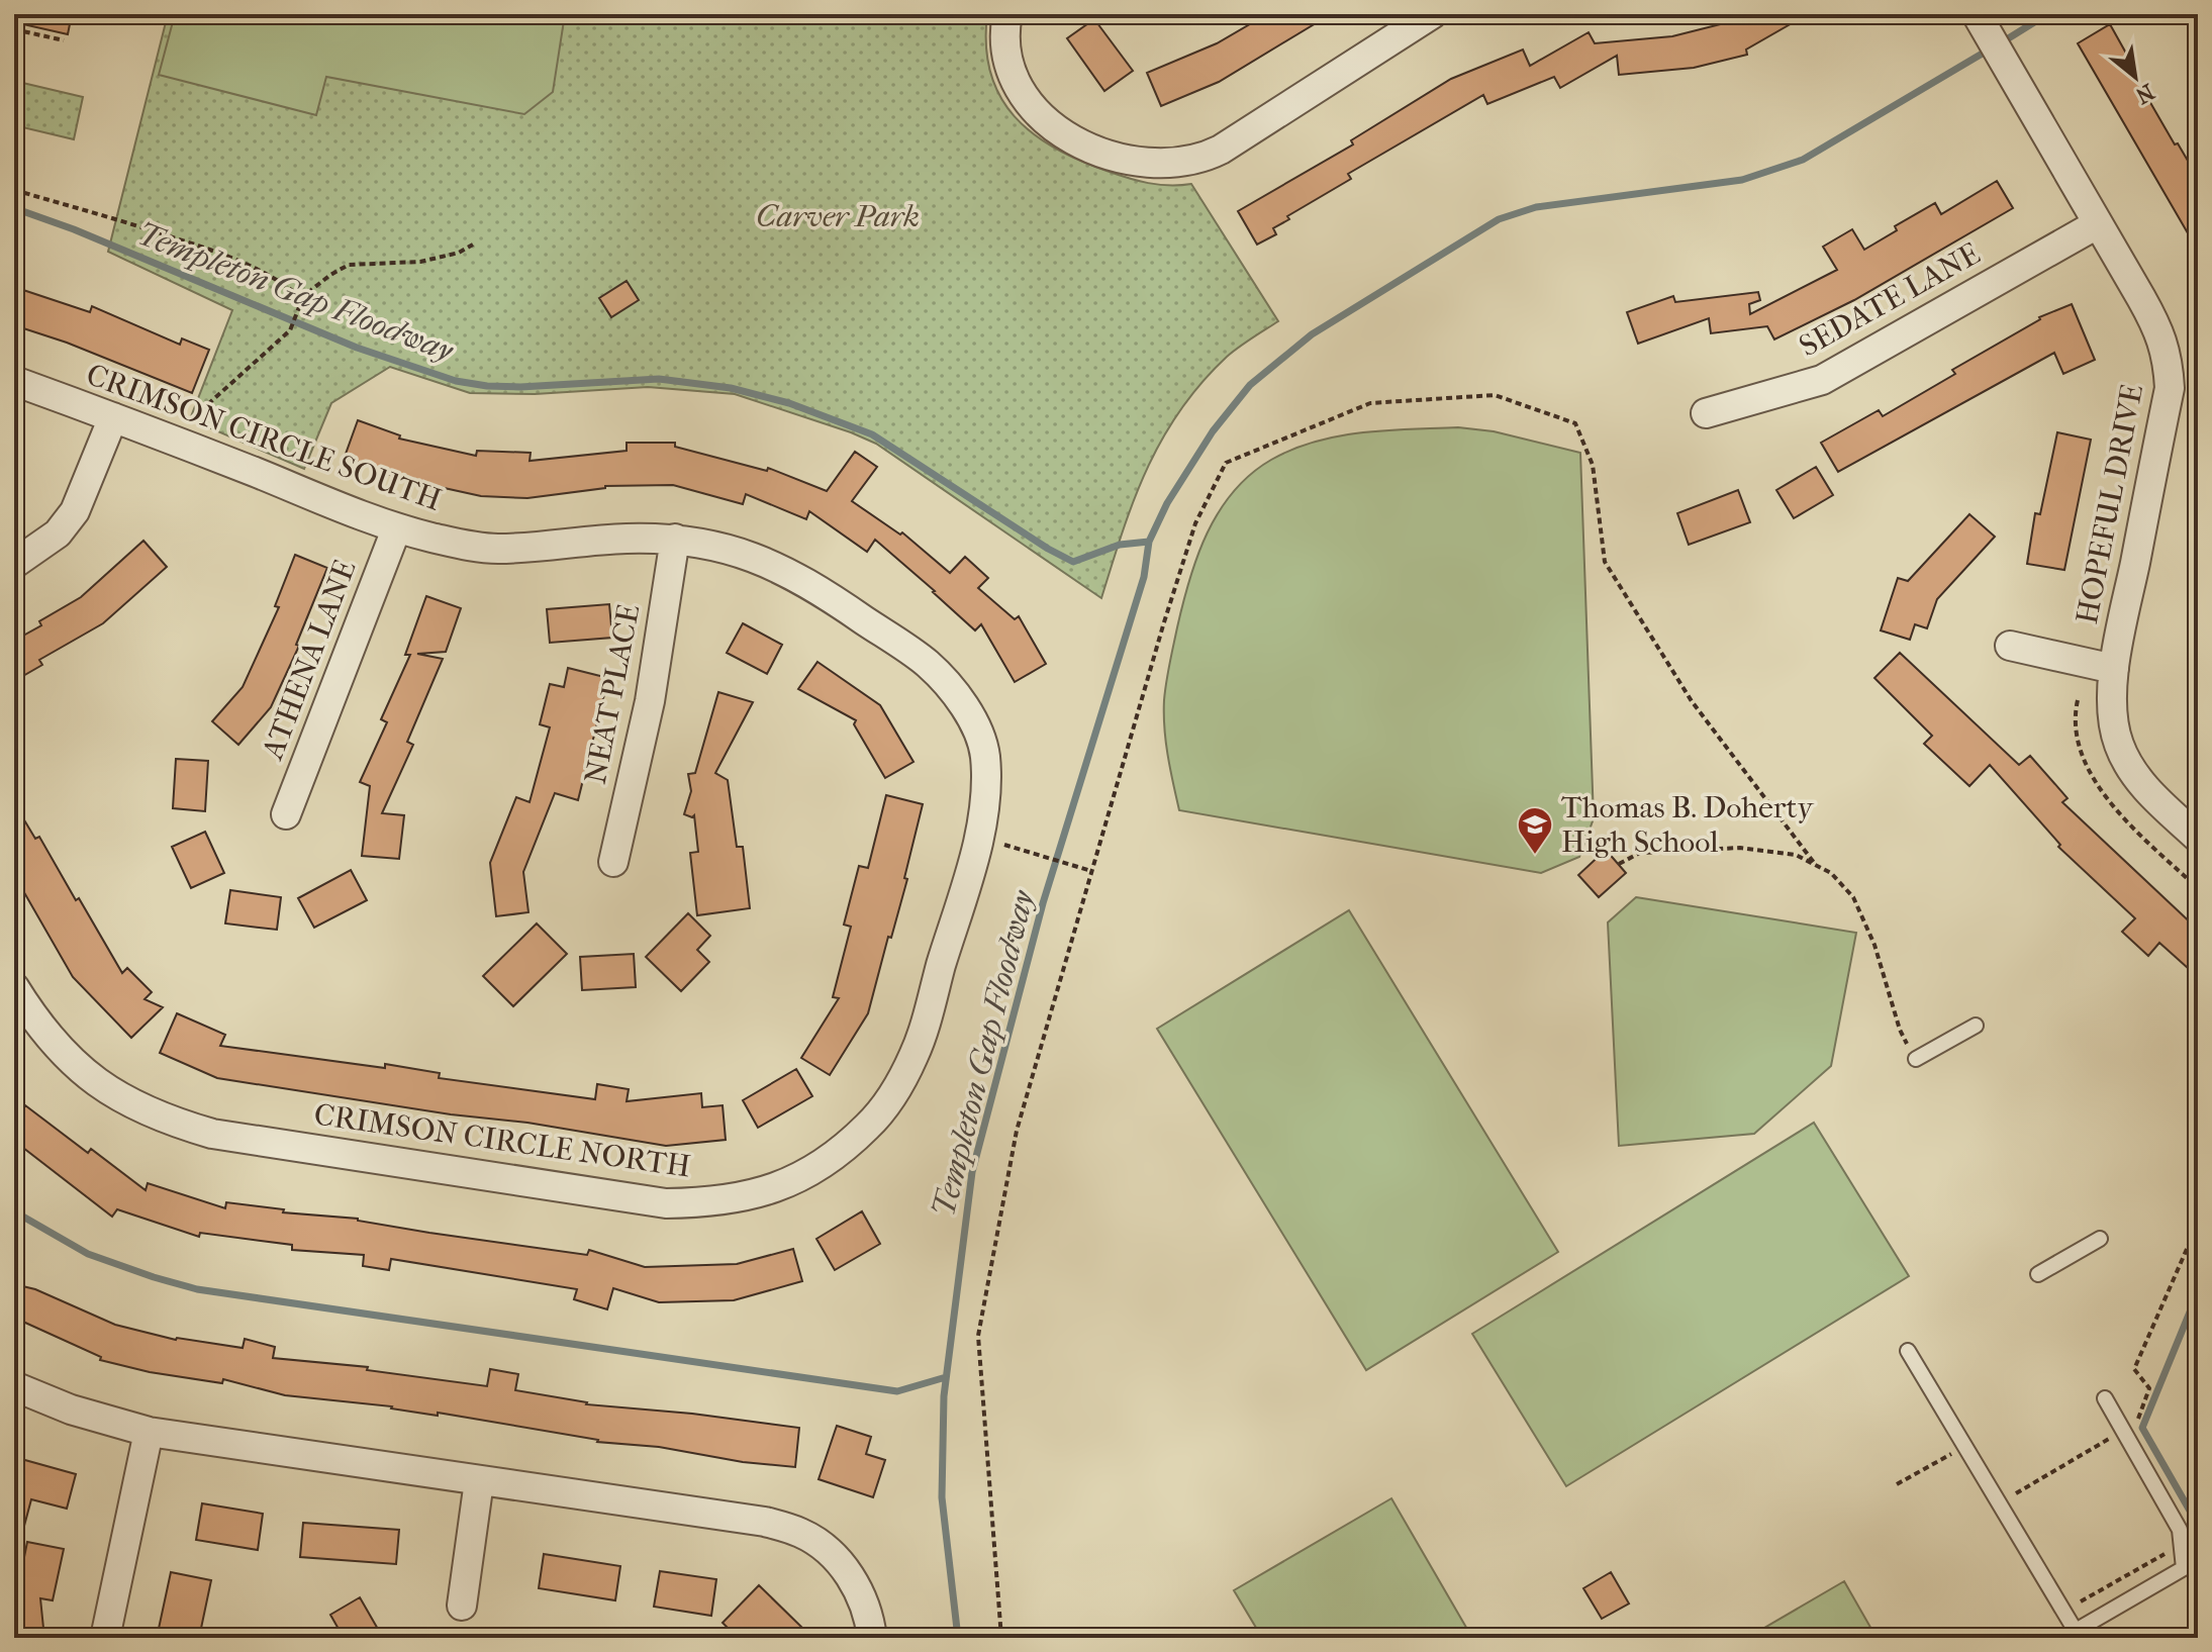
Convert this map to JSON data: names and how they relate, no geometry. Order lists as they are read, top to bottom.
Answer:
{
  "streets": {
    "street": [
      "SEDATE LANE",
      "CRIMSON CIRCLE SOUTH",
      "HOPEFUL DRIVE",
      "ATHENA LANE",
      "NEAT PLACE",
      "CRIMSON CIRCLE NORTH"
    ]
  },
  "crossings": [
    ["SEDATE LANE", "HOPEFUL DRIVE"],
    ["CRIMSON CIRCLE SOUTH", "ATHENA LANE"],
    ["CRIMSON CIRCLE SOUTH", "NEAT PLACE"],
    ["CRIMSON CIRCLE SOUTH", "CRIMSON CIRCLE NORTH"]
  ],
  "water": ["Templeton Gap Floodway"],
  "parks": ["Carver Park"],
  "places": {
    "school or university": ["Thomas B. Doherty High School"]
  },
  "north": "bottom right"
}
